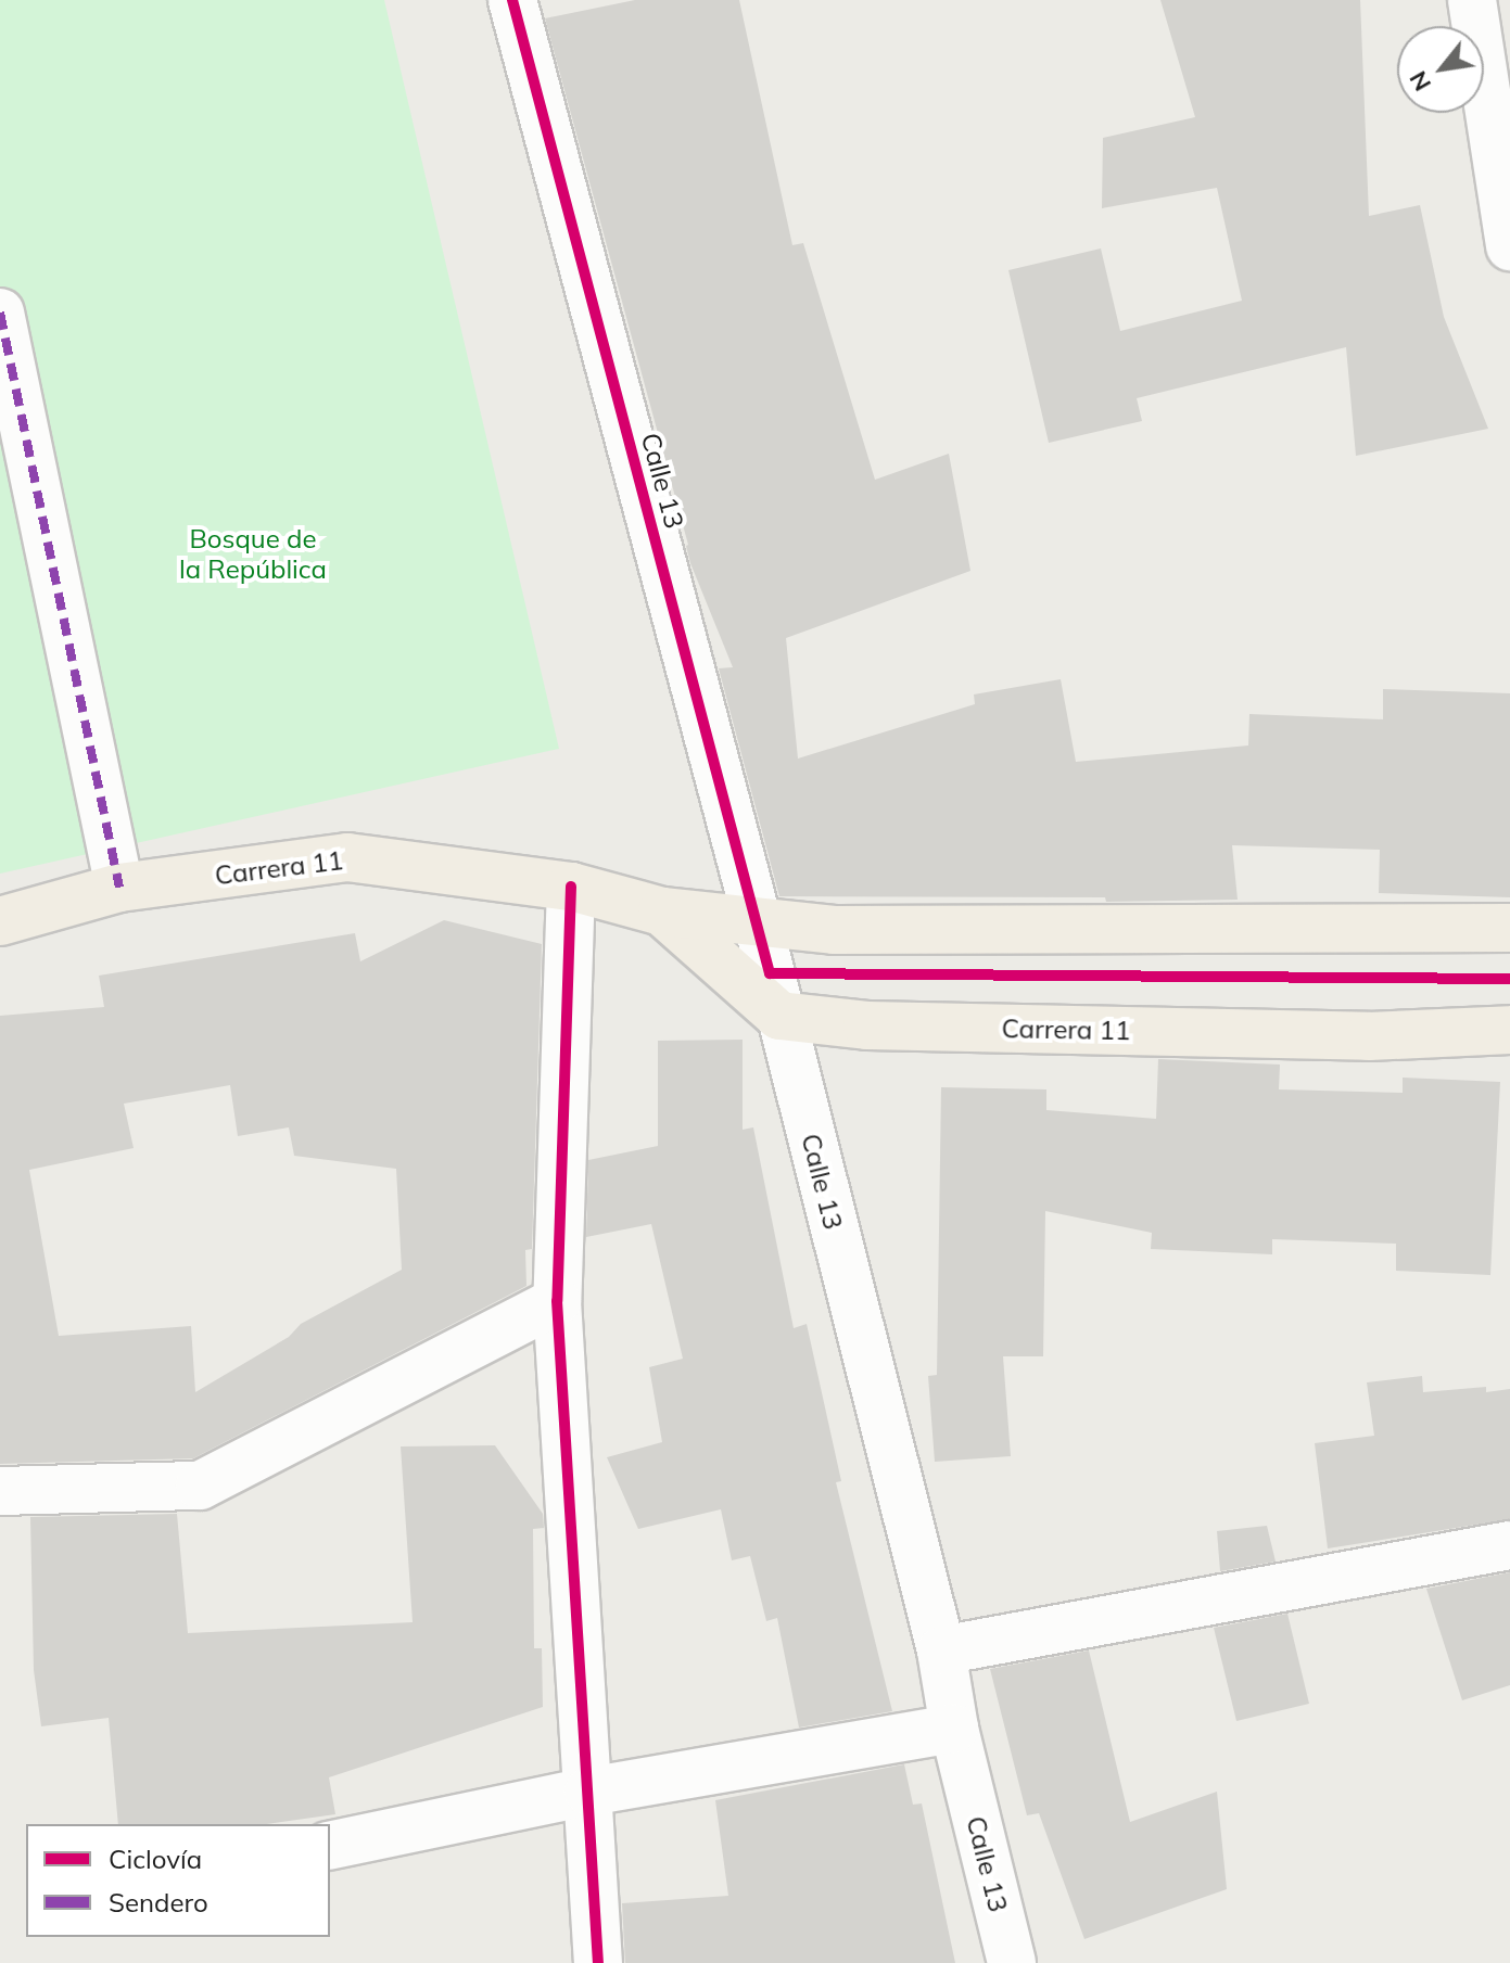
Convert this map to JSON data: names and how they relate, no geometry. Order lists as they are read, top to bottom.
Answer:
{
  "streets": {
    "main road": ["Carrera 11"],
    "street": ["Calle 13"]
  },
  "crossings": [
    ["Calle 13", "Carrera 11"]
  ],
  "parks": ["Bosque de la República"],
  "legend": ["Ciclovía", "Sendero"],
  "north": "bottom left"
}
